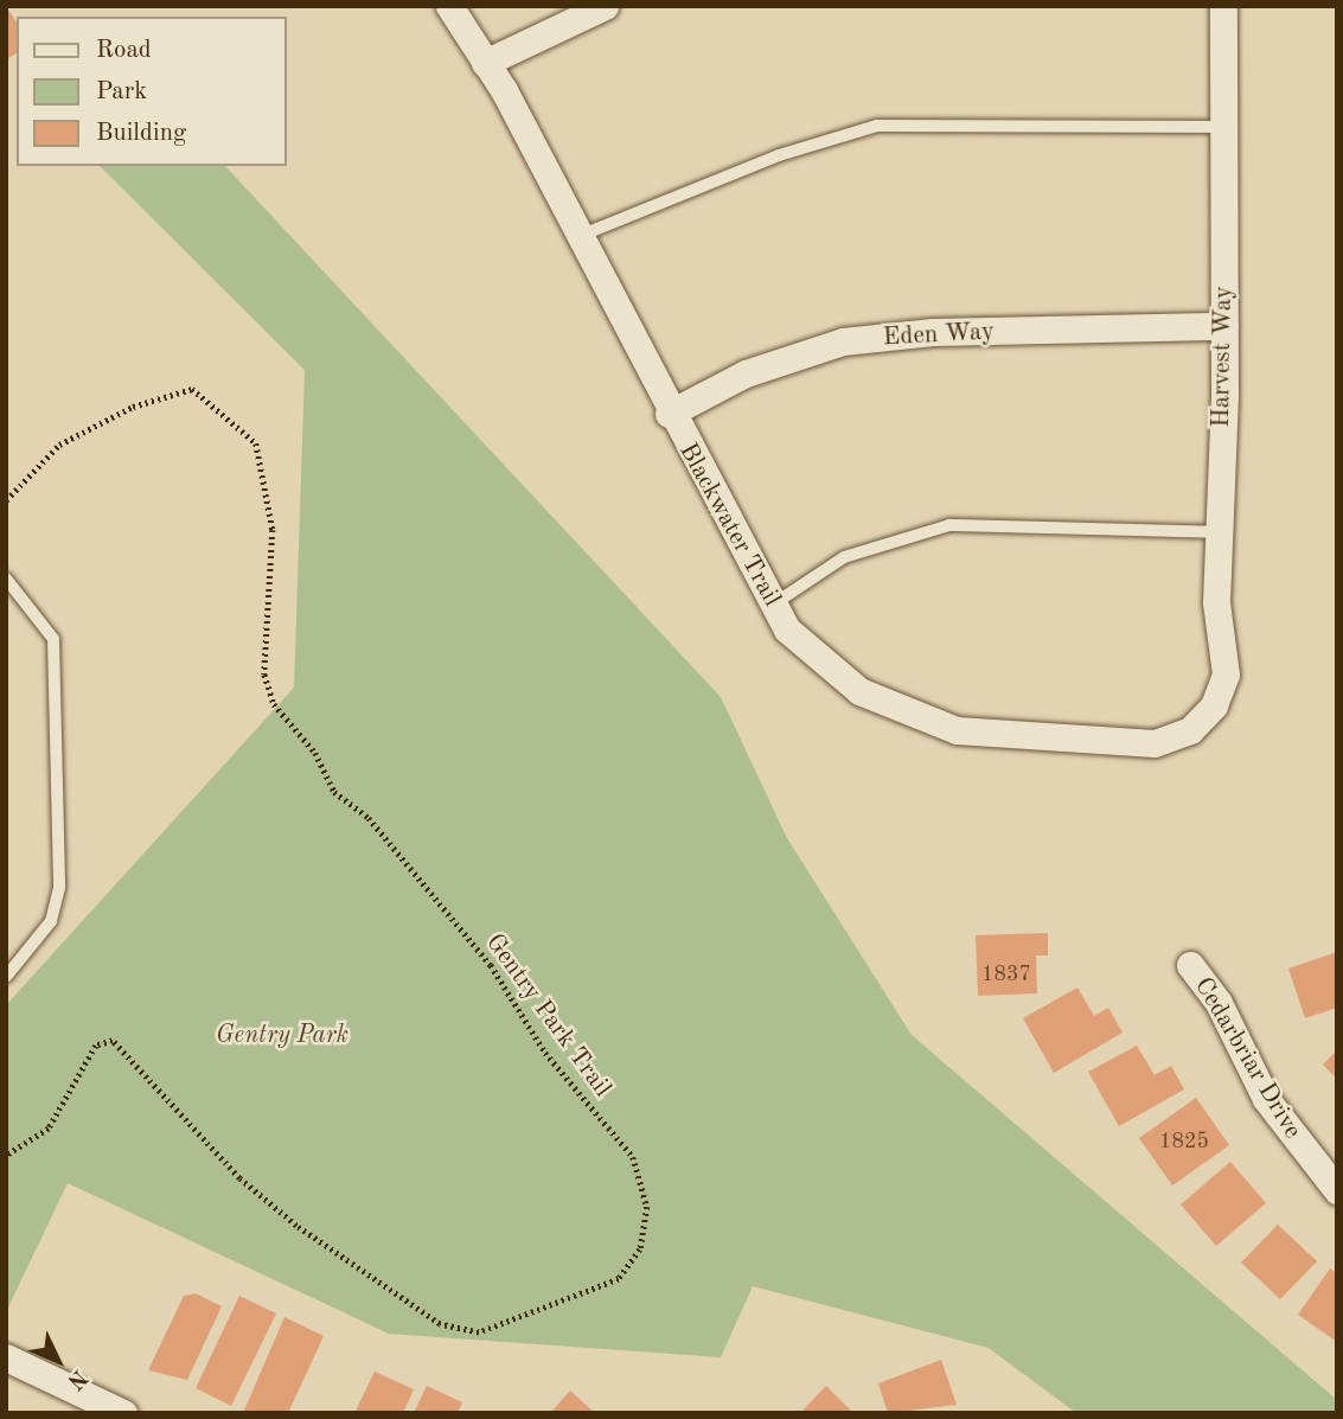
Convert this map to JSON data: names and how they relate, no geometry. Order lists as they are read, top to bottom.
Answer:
{
  "streets": {
    "street": [
      "Eden Way",
      "Harvest Way",
      "Blackwater Trail",
      "Cedarbriar Drive"
    ],
    "path": ["Gentry Park Trail"]
  },
  "crossings": [
    ["Eden Way", "Harvest Way"],
    ["Eden Way", "Blackwater Trail"],
    ["Harvest Way", "Blackwater Trail"]
  ],
  "parks": ["Gentry Park"],
  "house_numbers": ["1837", "1825"],
  "legend": ["Road", "Park", "Building"],
  "north": "bottom right"
}
